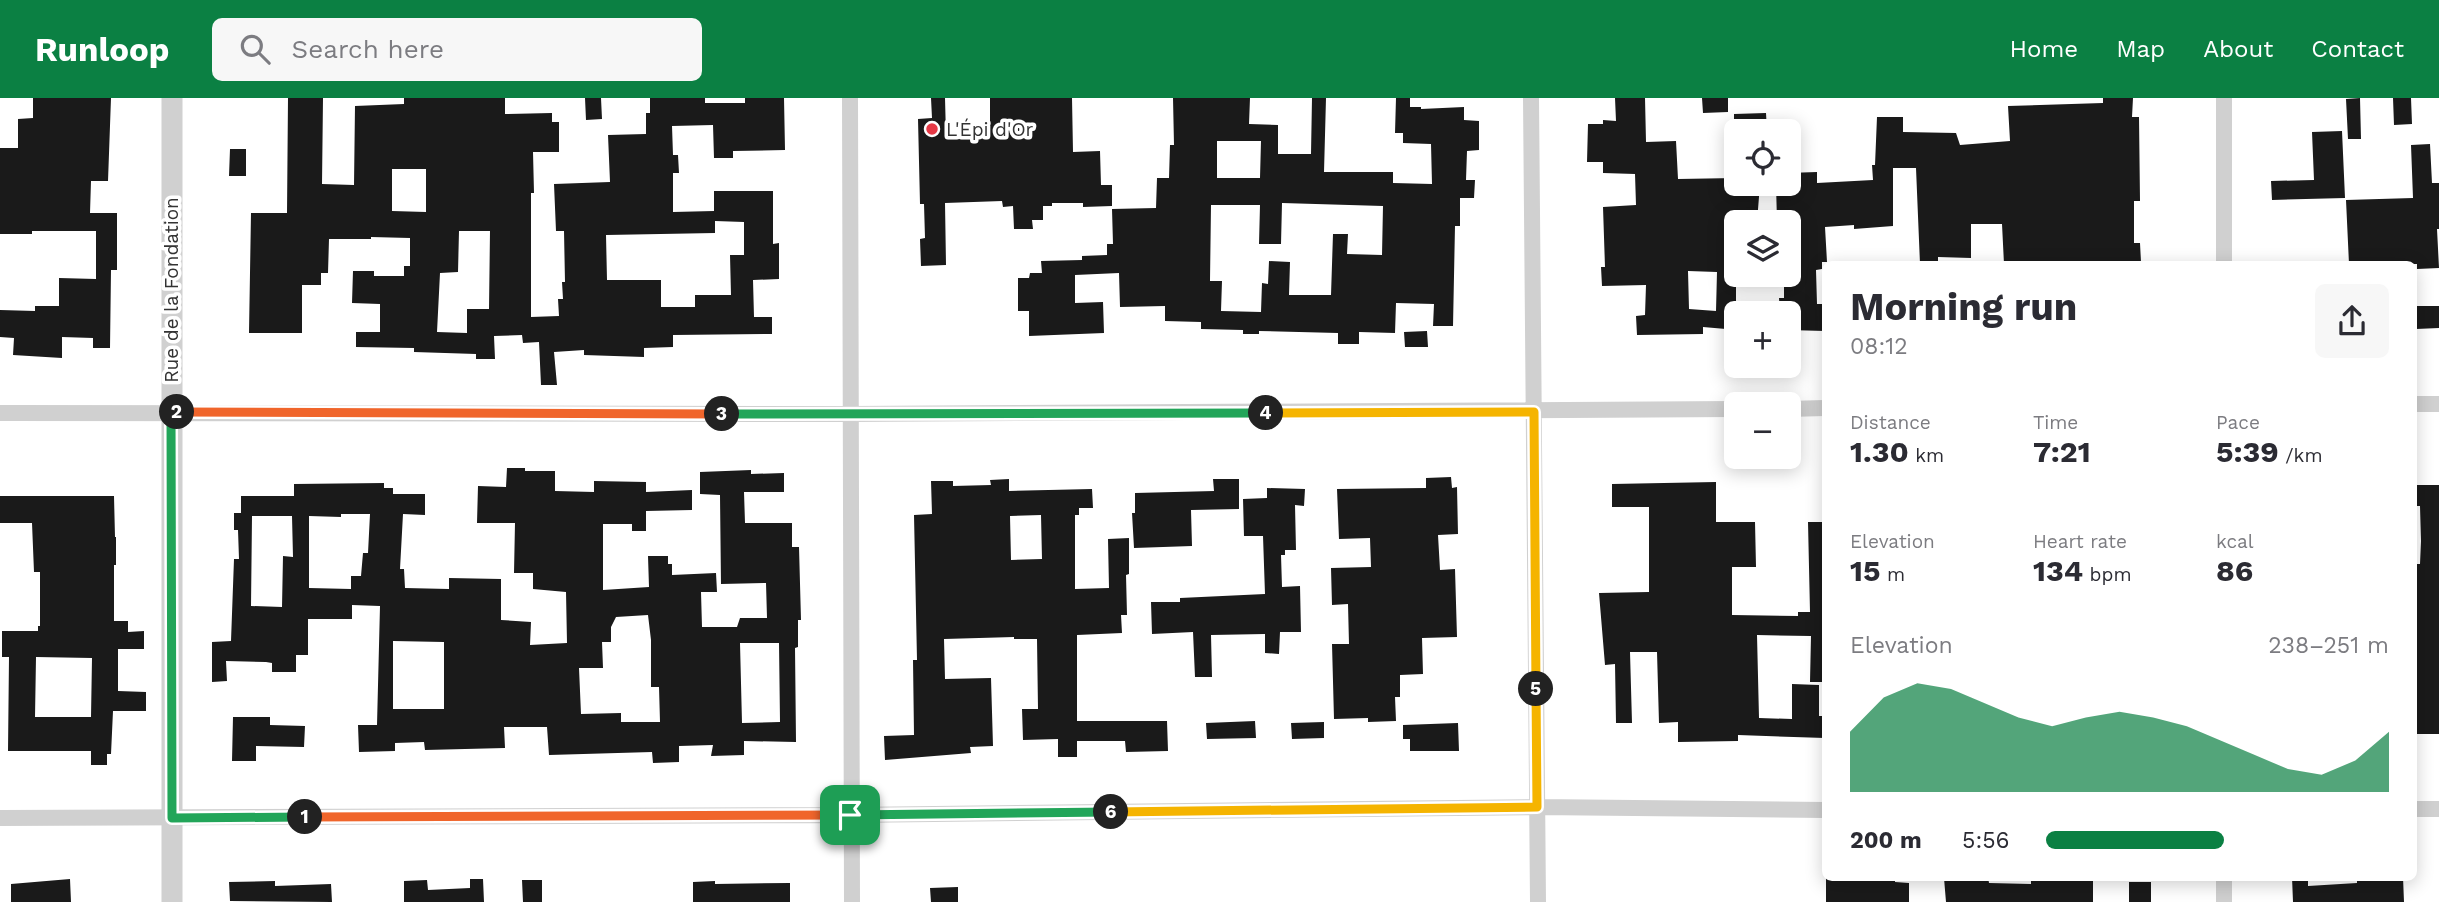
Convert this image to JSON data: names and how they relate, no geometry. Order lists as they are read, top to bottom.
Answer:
{
  "streets": {
    "street": ["Rue de la Fondation"]
  },
  "places": ["L'Épi d'Or"],
  "page": {
    "header": "Runloop",
    "search": "Search here",
    "nav": [
      "Home",
      "Map",
      "About",
      "Contact"
    ],
    "map_buttons": ["+", "−"],
    "heading": ["Morning run", "08:12"],
    "stats": [
      ["Distance", "1.30 km"],
      ["Time", "7:21"],
      ["Pace", "5:39 /km"],
      ["Elevation", "15 m"],
      ["Heart rate", "134 bpm"],
      ["kcal", "86"]
    ],
    "pins": [
      "2",
      "4",
      "3",
      "5",
      "6",
      "1"
    ],
    "chart": ["Elevation", "238–251 m"],
    "list": [
      {
        "name": "200 m",
        "note": "5:56"
      }
    ]
  }
}
